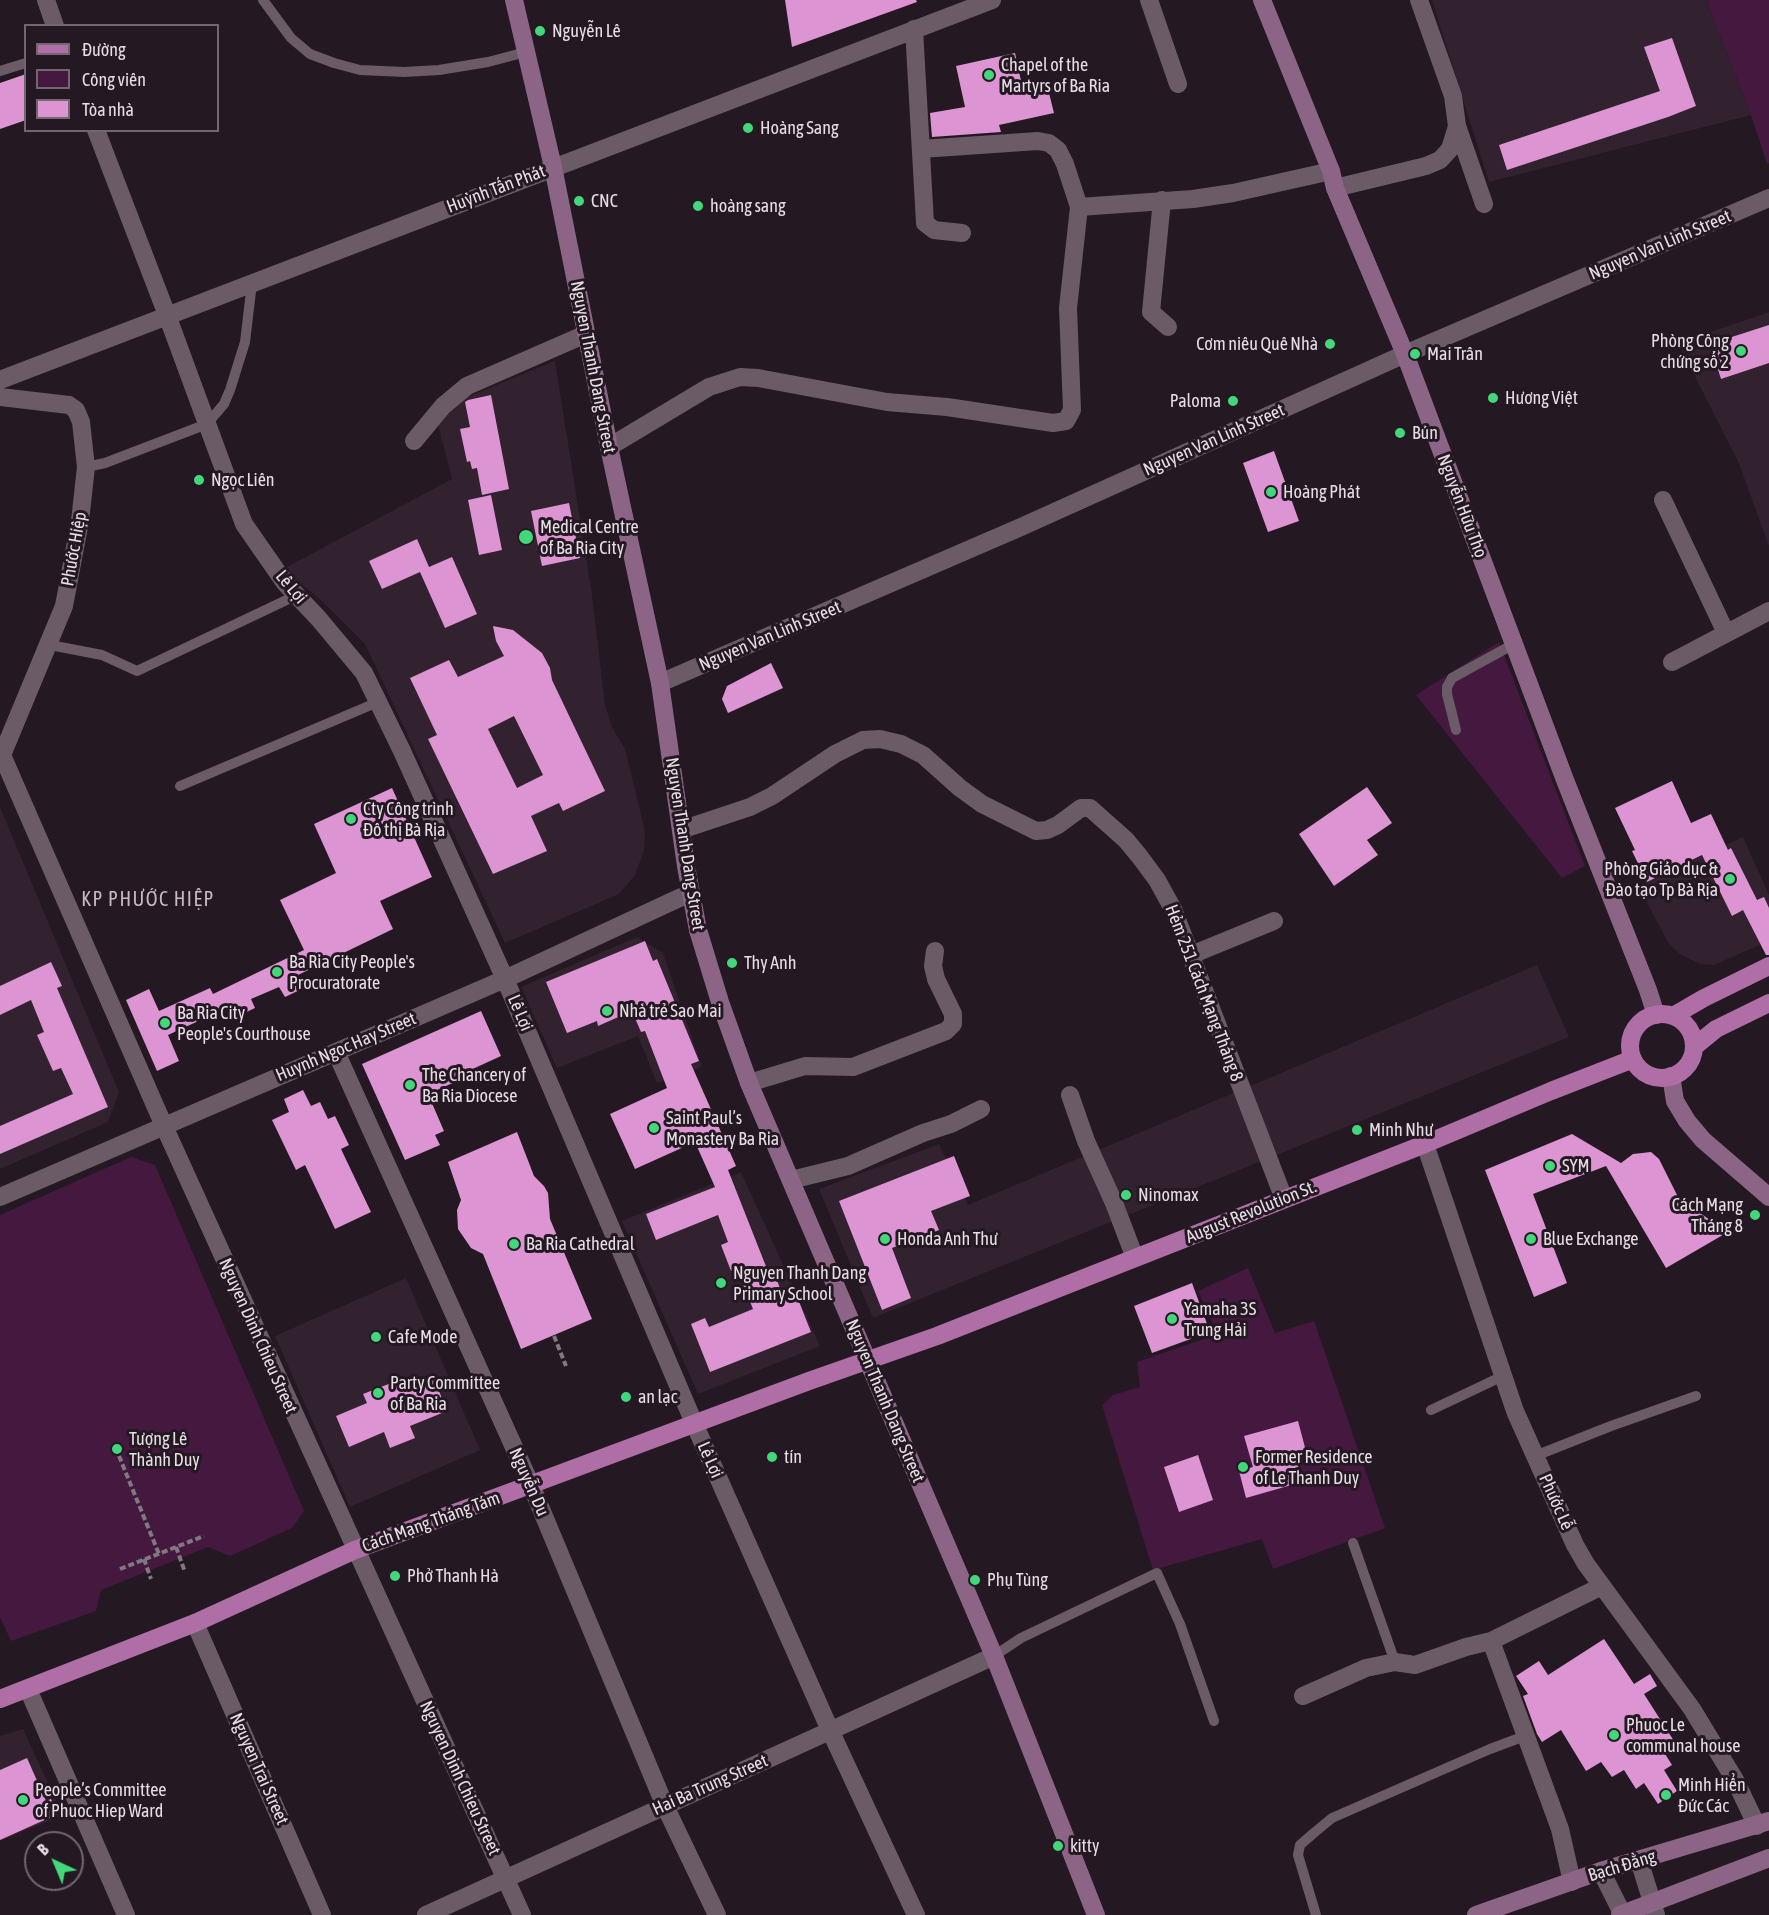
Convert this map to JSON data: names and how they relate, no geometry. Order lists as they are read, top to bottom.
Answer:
{
  "streets": {
    "main road": [
      "Nguyen Thanh Dang Street",
      "Nguyễn Hữu Thọ",
      "August Revolution St.",
      "Cách Mạng Tháng Tám",
      "Bạch Đằng"
    ],
    "street": [
      "Huỳnh Tấn Phát",
      "Nguyen Van Linh Street",
      "Phước Hiệp",
      "Lê Lợi",
      "Hẻm 251 Cách Mạng Tháng 8",
      "Huynh Ngoc Hay Street",
      "Nguyen Dinh Chieu Street",
      "Nguyễn Du",
      "Phước Lễ",
      "Nguyen Trai Street",
      "Hai Ba Trung Street"
    ]
  },
  "crossings": [
    ["Huỳnh Tấn Phát", "Nguyen Thanh Dang Street"],
    ["Huỳnh Tấn Phát", "Lê Lợi"],
    ["Nguyen Van Linh Street", "Nguyen Thanh Dang Street"],
    ["Nguyen Van Linh Street", "Nguyễn Hữu Thọ"],
    ["Nguyen Thanh Dang Street", "Hẻm 251 Cách Mạng Tháng 8"],
    ["Nguyen Thanh Dang Street", "Huynh Ngoc Hay Street"],
    ["Nguyen Thanh Dang Street", "August Revolution St."],
    ["Nguyen Thanh Dang Street", "Cách Mạng Tháng Tám"],
    ["Nguyen Thanh Dang Street", "Hai Ba Trung Street"],
    ["Nguyễn Hữu Thọ", "August Revolution St."],
    ["Phước Hiệp", "Nguyen Dinh Chieu Street"],
    ["Lê Lợi", "Huynh Ngoc Hay Street"],
    ["Lê Lợi", "Cách Mạng Tháng Tám"],
    ["Lê Lợi", "Hai Ba Trung Street"],
    ["Hẻm 251 Cách Mạng Tháng 8", "August Revolution St."],
    ["Huynh Ngoc Hay Street", "Nguyen Dinh Chieu Street"],
    ["Huynh Ngoc Hay Street", "Nguyễn Du"],
    ["August Revolution St.", "Phước Lễ"],
    ["August Revolution St.", "Cách Mạng Tháng Tám"],
    ["Nguyen Dinh Chieu Street", "Cách Mạng Tháng Tám"],
    ["Nguyen Dinh Chieu Street", "Hai Ba Trung Street"],
    ["Nguyễn Du", "Cách Mạng Tháng Tám"],
    ["Nguyễn Du", "Hai Ba Trung Street"],
    ["Phước Lễ", "Bạch Đằng"],
    ["Cách Mạng Tháng Tám", "Nguyen Trai Street"]
  ],
  "districts": ["KP PHƯỚC HIỆP"],
  "places": [
    "Nguyễn Lê",
    "Chapel of the Martyrs of Ba Ria",
    "Hoàng Sang",
    "CNC",
    "hoàng sang",
    "Cơm niêu Quê Nhà",
    "Phòng Công chứng số 2",
    "Mai Trân",
    "Hương Việt",
    "Paloma",
    "Bún",
    "Ngọc Liên",
    "Hoàng Phát",
    "Medical Centre of Ba Ria City",
    "Cty Công trình Đô thị Bà Rịa",
    "Phòng Giáo dục & Đào tạo Tp Bà Rịa",
    "Thy Anh",
    "Ba Ria City People's Procuratorate",
    "Nhà trẻ Sao Mai",
    "Ba Ria City People's Courthouse",
    "The Chancery of Ba Ria Diocese",
    "Saint Paul’s Monastery Ba Ria",
    "Minh Như",
    "SYM",
    "Ninomax",
    "Cách Mạng Tháng 8",
    "Honda Anh Thư",
    "Blue Exchange",
    "Ba Ria Cathedral",
    "Nguyen Thanh Dang Primary School",
    "Yamaha 3S Trung Hải",
    "Cafe Mode",
    "Party Committee of Ba Ria",
    "an lạc",
    "Tượng Lê Thành Duy",
    "tín",
    "Former Residence of Le Thanh Duy",
    "Phở Thanh Hà",
    "Phụ Tùng",
    "Phuoc Le communal house",
    "Minh Hiển Đức Các",
    "People’s Committee of Phuoc Hiep Ward",
    "kitty"
  ],
  "legend": ["Đường", "Công viên", "Tòa nhà"],
  "north": "top left"
}
